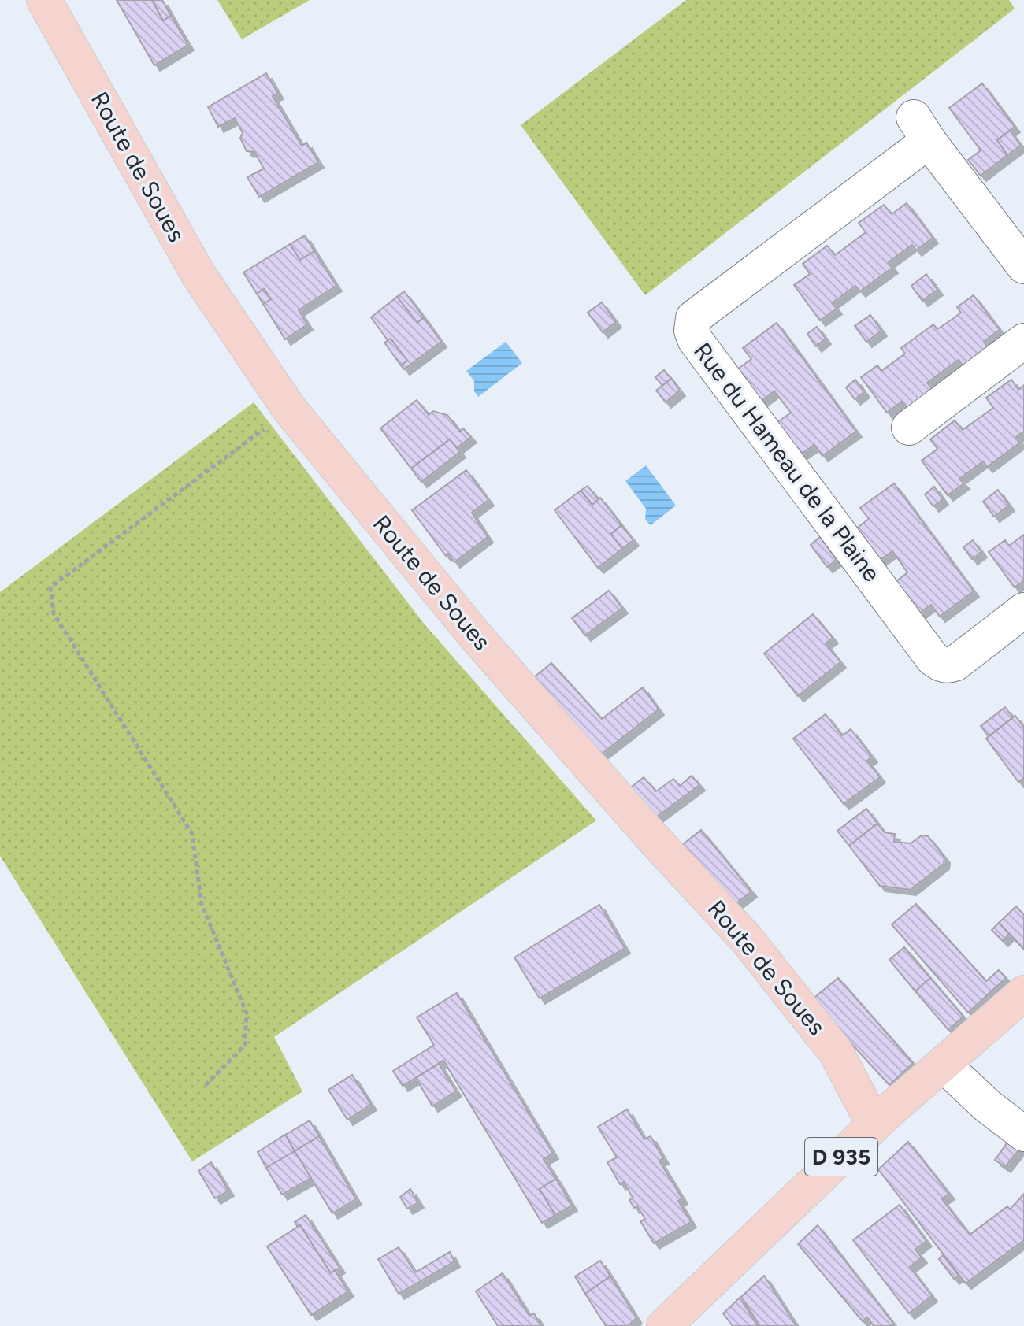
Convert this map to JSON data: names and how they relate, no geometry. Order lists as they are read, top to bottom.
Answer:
{
  "streets": {
    "main road": ["Route de Soues", "D 935"],
    "street": ["Rue du Hameau de la Plaine"]
  },
  "crossings": [
    ["Route de Soues", "D 935"]
  ]
}
